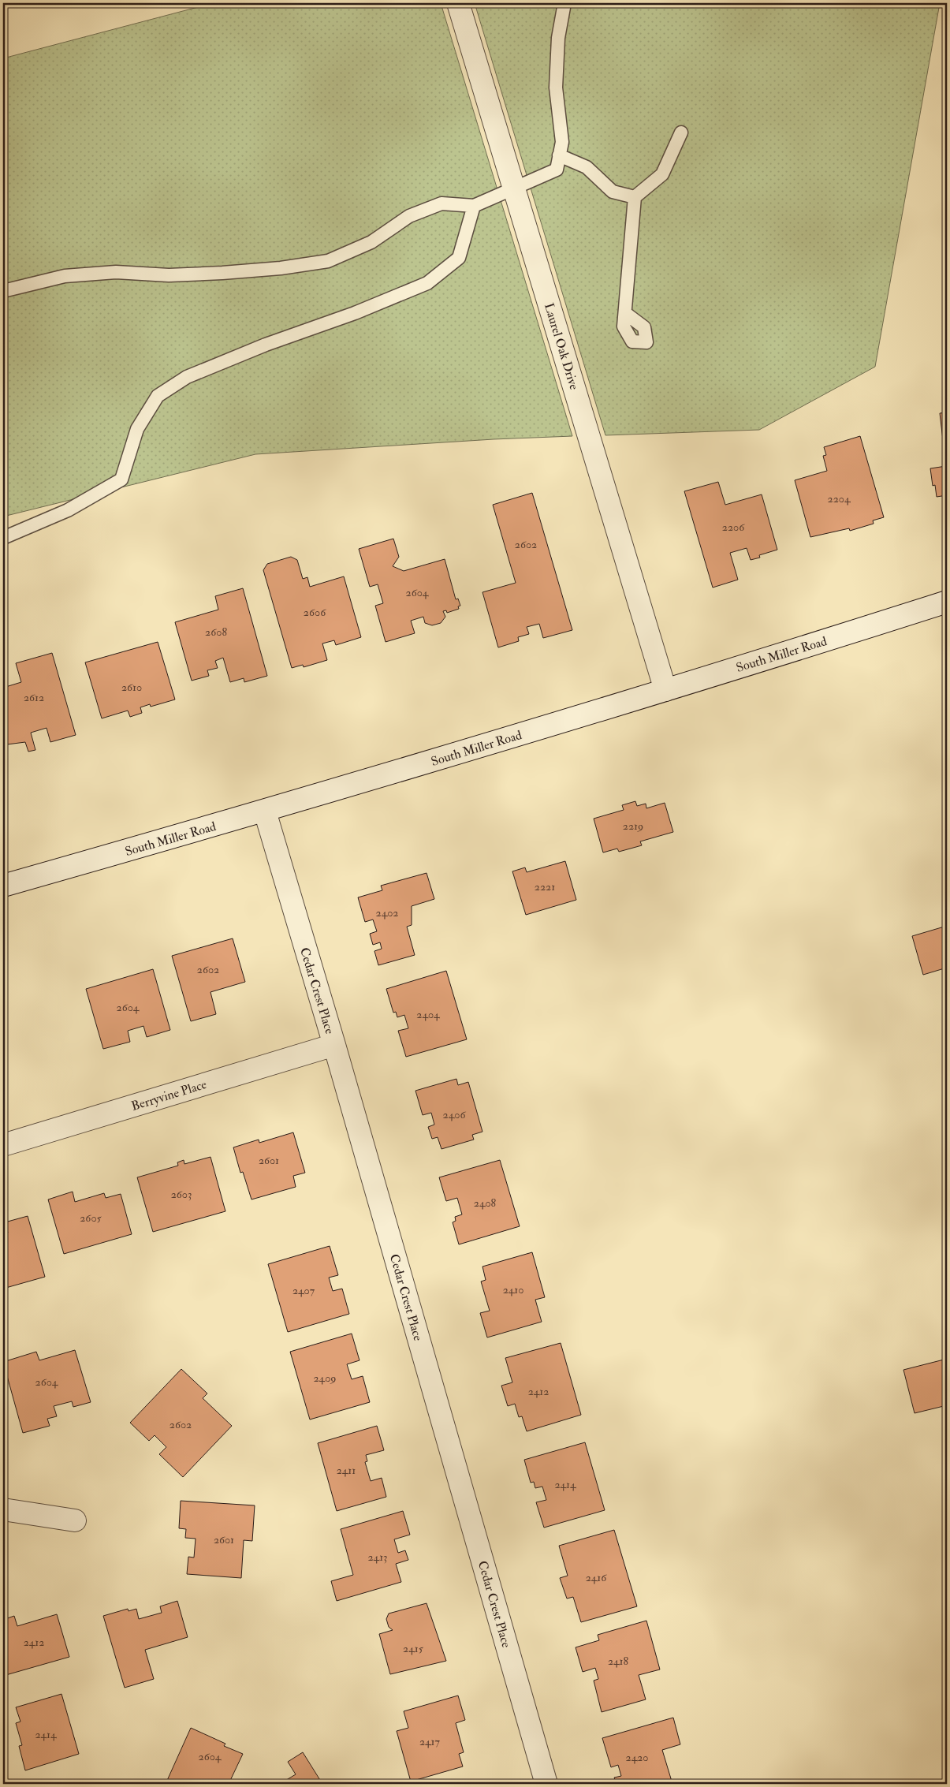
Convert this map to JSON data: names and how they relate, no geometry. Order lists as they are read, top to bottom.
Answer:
{
  "streets": {
    "street": [
      "Laurel Oak Drive",
      "South Miller Road",
      "Cedar Crest Place",
      "Berryvine Place"
    ]
  },
  "crossings": [
    ["Laurel Oak Drive", "South Miller Road"],
    ["South Miller Road", "Cedar Crest Place"],
    ["Cedar Crest Place", "Berryvine Place"]
  ],
  "house_numbers": [
    "2204",
    "2206",
    "2602",
    "2604",
    "2606",
    "2608",
    "2610",
    "2612",
    "2219",
    "2221",
    "2402",
    "2602",
    "2604",
    "2404",
    "2406",
    "2601",
    "2603",
    "2408",
    "2605",
    "2410",
    "2407",
    "2409",
    "2604",
    "2412",
    "2602",
    "2411",
    "2414",
    "2601",
    "2413",
    "2416",
    "2412",
    "2415",
    "2418",
    "2414",
    "2417",
    "2604",
    "2420"
  ]
}
